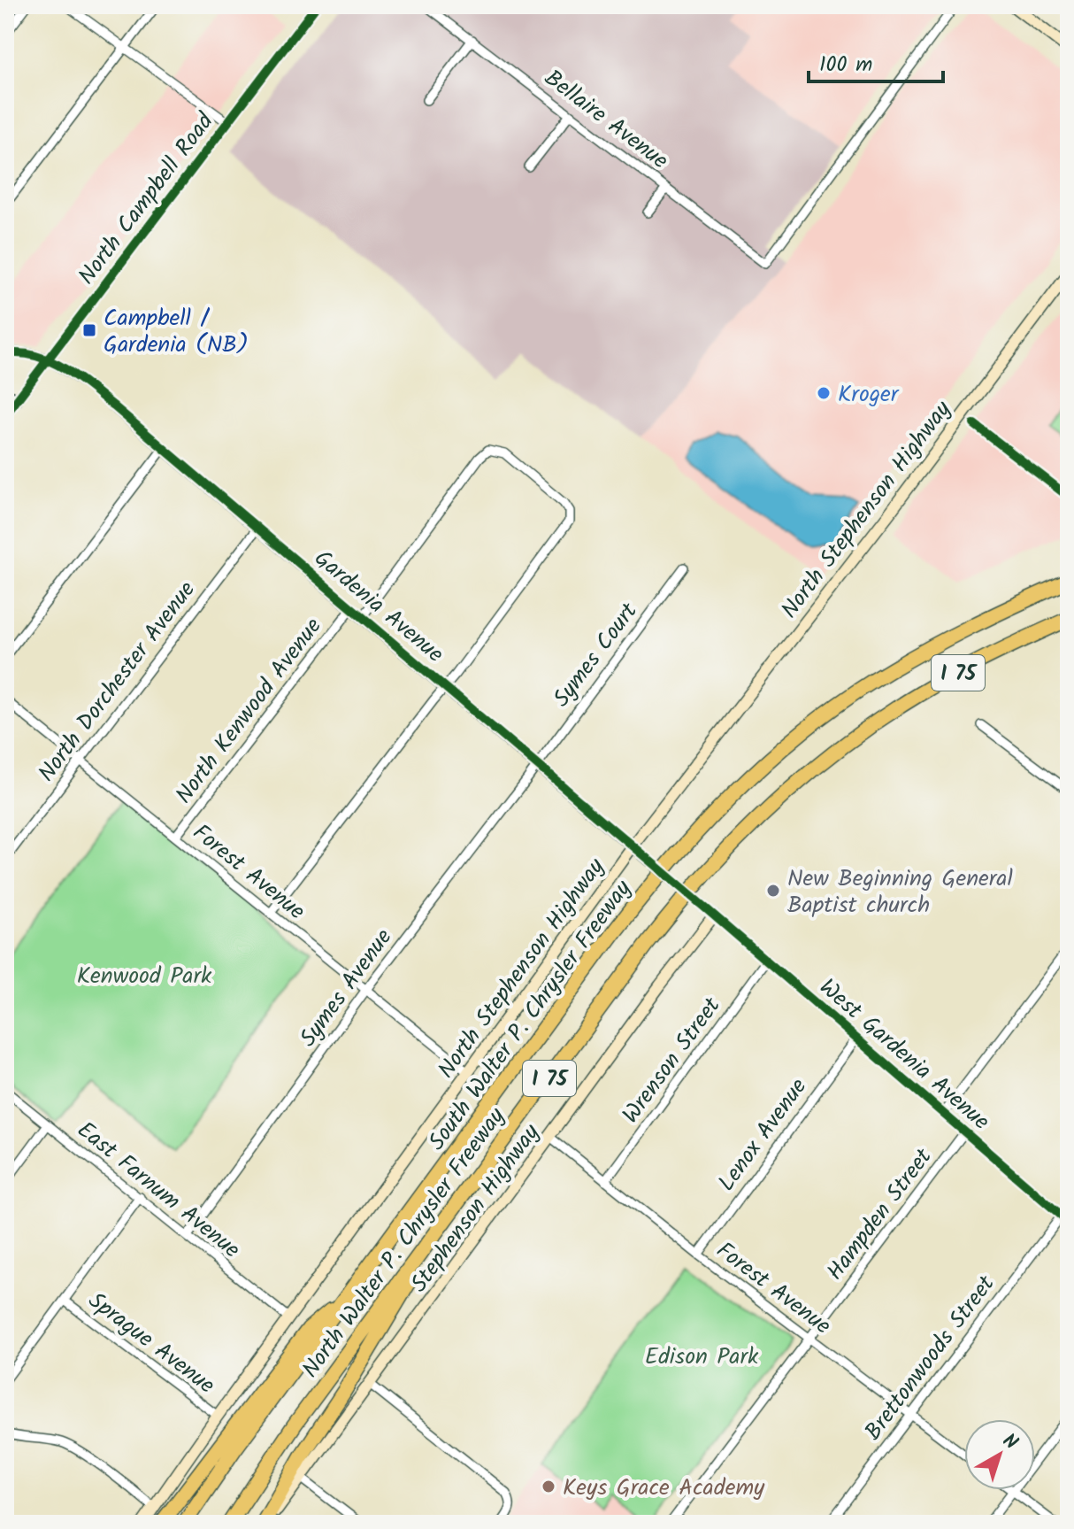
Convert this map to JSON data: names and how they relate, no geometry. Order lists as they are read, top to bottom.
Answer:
{
  "streets": {
    "highway": ["I 75", "South Walter P. Chrysler Freeway", "North Walter P. Chrysler Freeway"],
    "main road": ["North Stephenson Highway", "Stephenson Highway"],
    "street": [
      "Bellaire Avenue",
      "North Campbell Road",
      "Gardenia Avenue",
      "Symes Court",
      "North Dorchester Avenue",
      "North Kenwood Avenue",
      "Forest Avenue",
      "Symes Avenue",
      "West Gardenia Avenue",
      "Wrenson Street",
      "Lenox Avenue",
      "East Farnum Avenue",
      "Hampden Street",
      "Sprague Avenue",
      "Brettonwoods Street"
    ]
  },
  "crossings": [
    ["North Campbell Road", "Gardenia Avenue"],
    ["North Stephenson Highway", "Gardenia Avenue"],
    ["North Stephenson Highway", "Forest Avenue"],
    ["North Stephenson Highway", "East Farnum Avenue"],
    ["North Stephenson Highway", "Sprague Avenue"],
    ["Gardenia Avenue", "Symes Court"],
    ["Gardenia Avenue", "North Dorchester Avenue"],
    ["Gardenia Avenue", "North Kenwood Avenue"],
    ["Gardenia Avenue", "Symes Avenue"],
    ["Gardenia Avenue", "West Gardenia Avenue"],
    ["Gardenia Avenue", "Stephenson Highway"],
    ["Symes Court", "Symes Avenue"],
    ["North Dorchester Avenue", "Forest Avenue"],
    ["North Kenwood Avenue", "Forest Avenue"],
    ["Forest Avenue", "Symes Avenue"],
    ["Forest Avenue", "Wrenson Street"],
    ["Forest Avenue", "Lenox Avenue"],
    ["Forest Avenue", "Stephenson Highway"],
    ["Forest Avenue", "Hampden Street"],
    ["Forest Avenue", "Brettonwoods Street"],
    ["Symes Avenue", "East Farnum Avenue"],
    ["West Gardenia Avenue", "Wrenson Street"],
    ["West Gardenia Avenue", "Lenox Avenue"],
    ["West Gardenia Avenue", "Stephenson Highway"],
    ["West Gardenia Avenue", "Hampden Street"],
    ["West Gardenia Avenue", "Brettonwoods Street"]
  ],
  "parks": ["Kenwood Park", "Edison Park"],
  "places": {
    "transit": ["Campbell / Gardenia (NB)"],
    "other": ["Kroger", "New Beginning General Baptist church", "Keys Grace Academy"]
  },
  "scale_bar": "100 m",
  "north": "top right"
}
